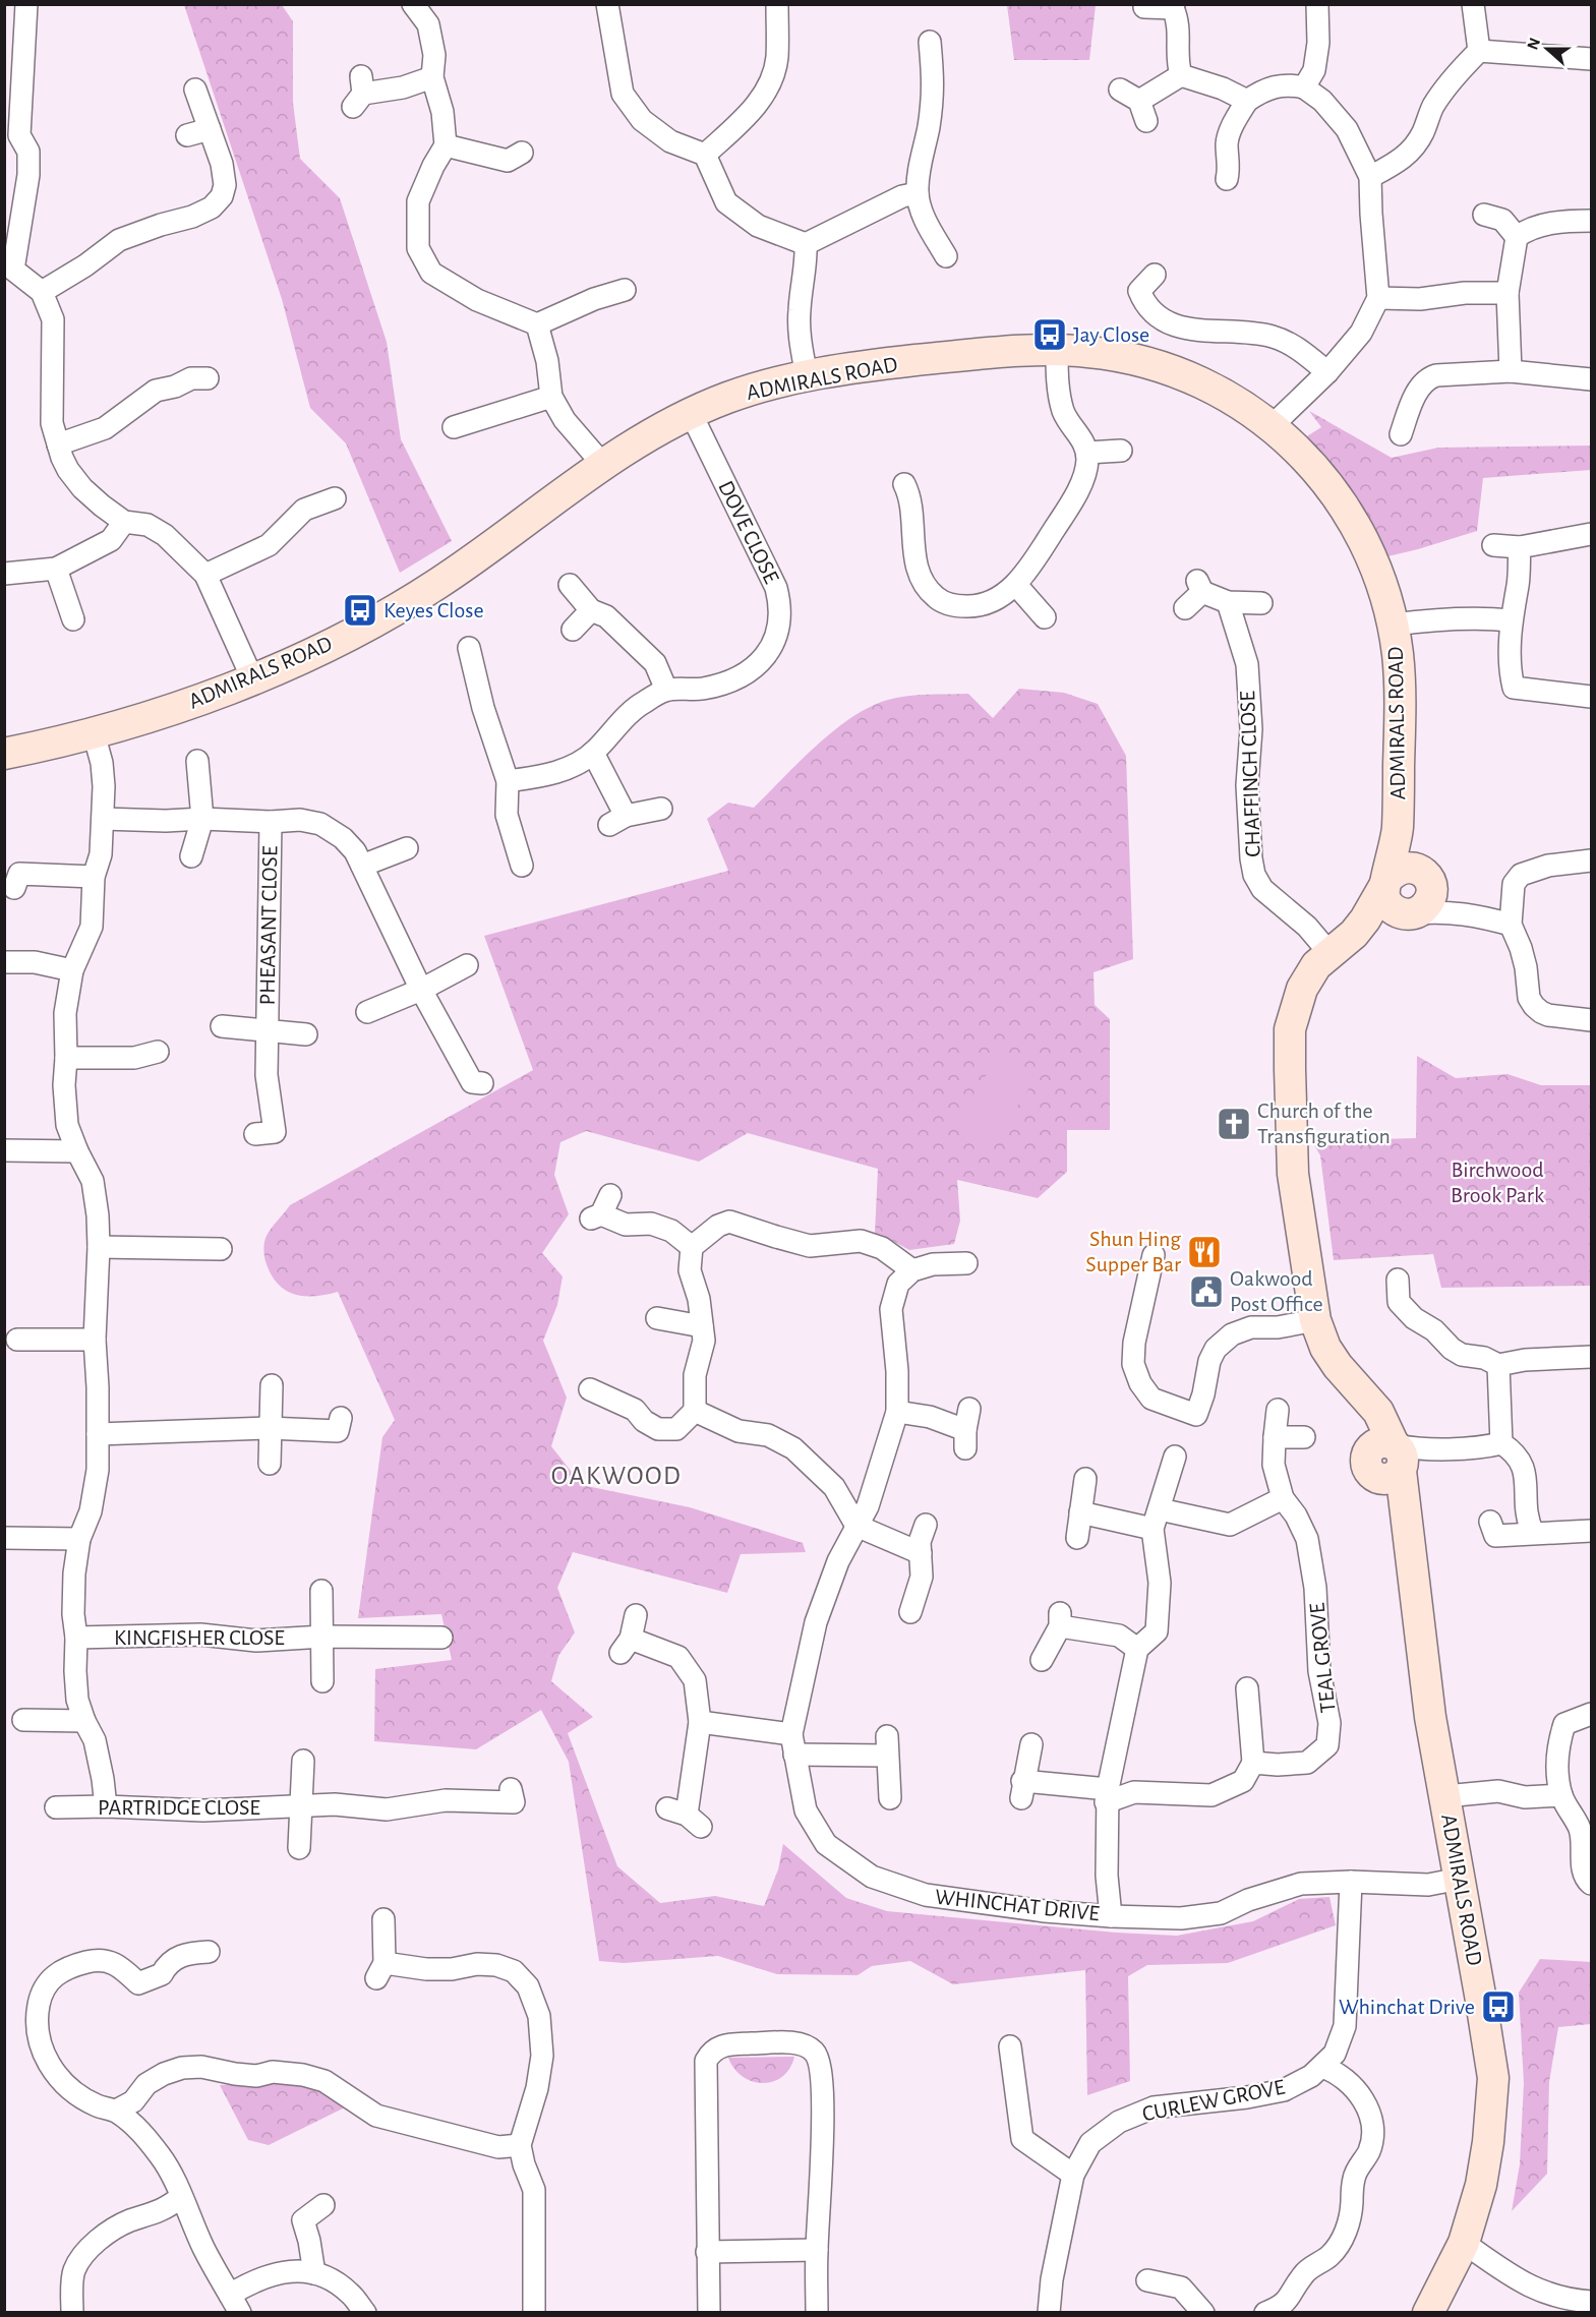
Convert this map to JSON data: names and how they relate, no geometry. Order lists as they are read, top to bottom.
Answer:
{
  "streets": {
    "street": [
      "ADMIRALS ROAD",
      "DOVE CLOSE",
      "CHAFFINCH CLOSE",
      "PHEASANT CLOSE",
      "KINGFISHER CLOSE",
      "TEAL GROVE",
      "PARTRIDGE CLOSE",
      "WHINCHAT DRIVE",
      "CURLEW GROVE"
    ]
  },
  "crossings": [
    ["ADMIRALS ROAD", "DOVE CLOSE"],
    ["ADMIRALS ROAD", "CHAFFINCH CLOSE"],
    ["ADMIRALS ROAD", "WHINCHAT DRIVE"],
    ["WHINCHAT DRIVE", "CURLEW GROVE"]
  ],
  "districts": ["OAKWOOD"],
  "parks": ["Birchwood Brook Park"],
  "places": {
    "bus stop": ["Jay Close", "Keyes Close", "Whinchat Drive"],
    "church": ["Church of the Transfiguration"],
    "restaurant": ["Shun Hing Supper Bar"],
    "public building": ["Oakwood Post Office"]
  },
  "north": "left"
}
